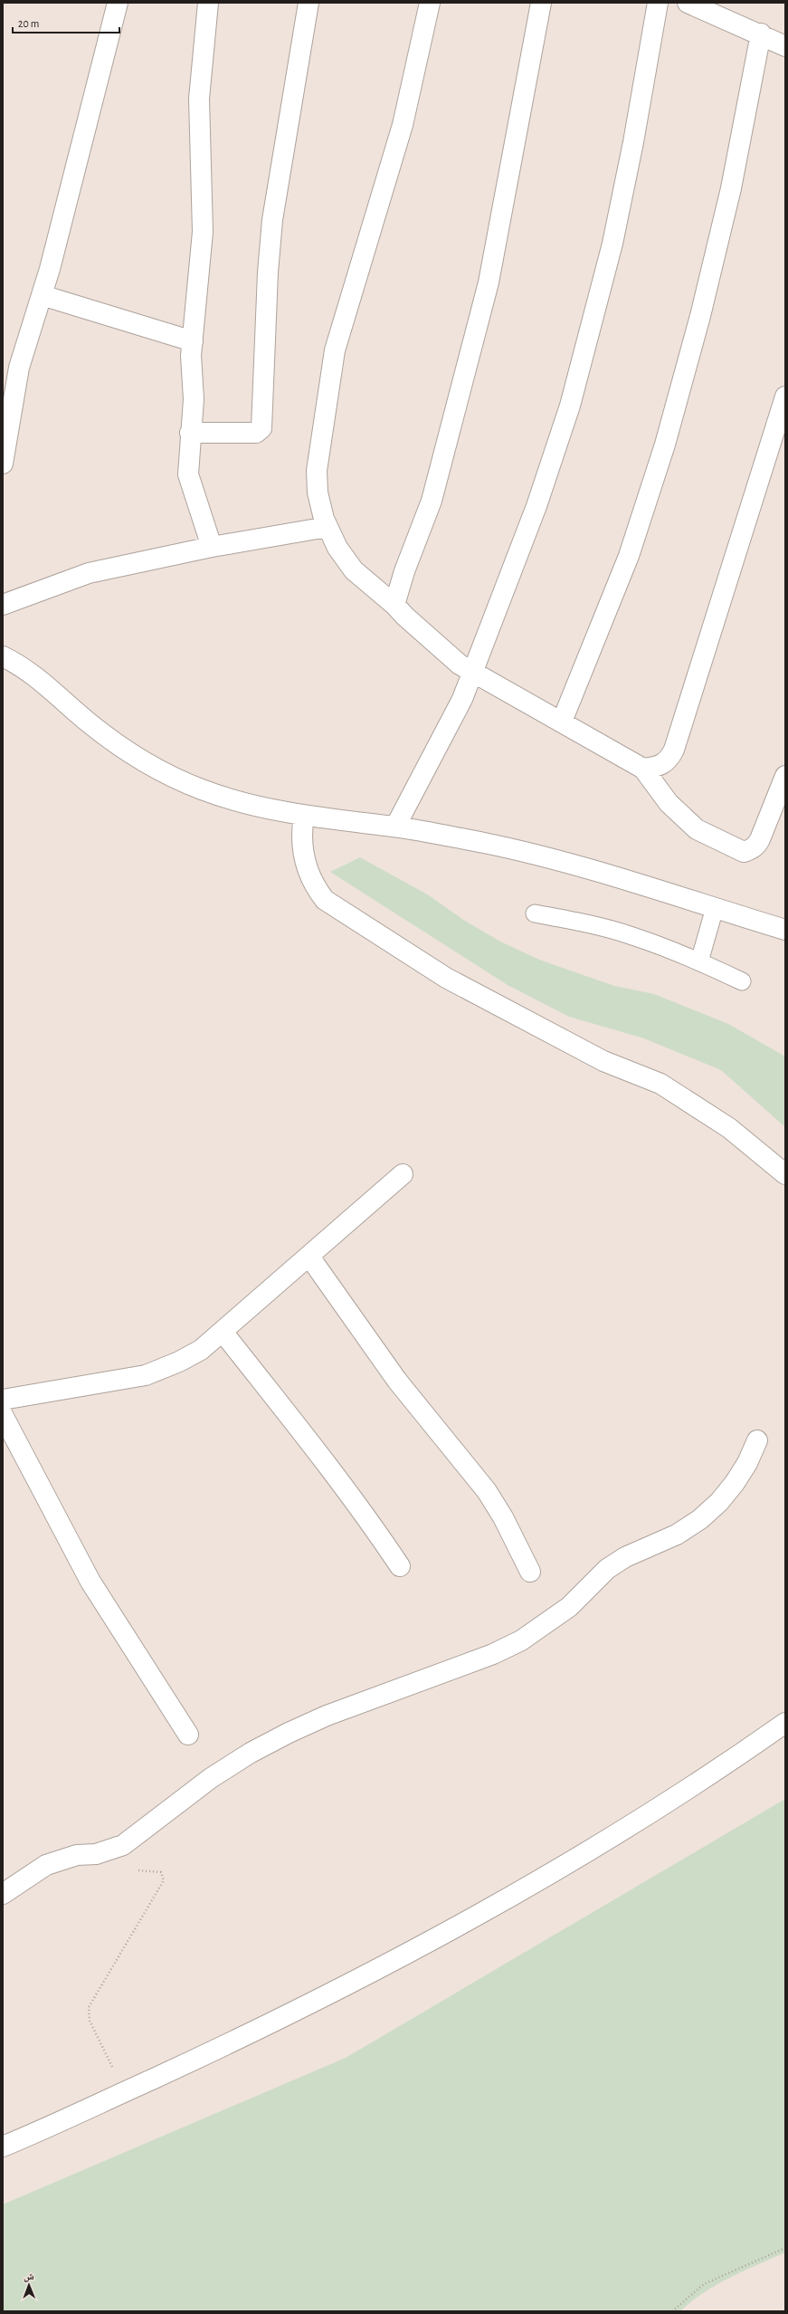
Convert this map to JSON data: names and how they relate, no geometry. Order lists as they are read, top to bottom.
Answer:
{
  "scale_bar": "20 m",
  "north": "top"
}
